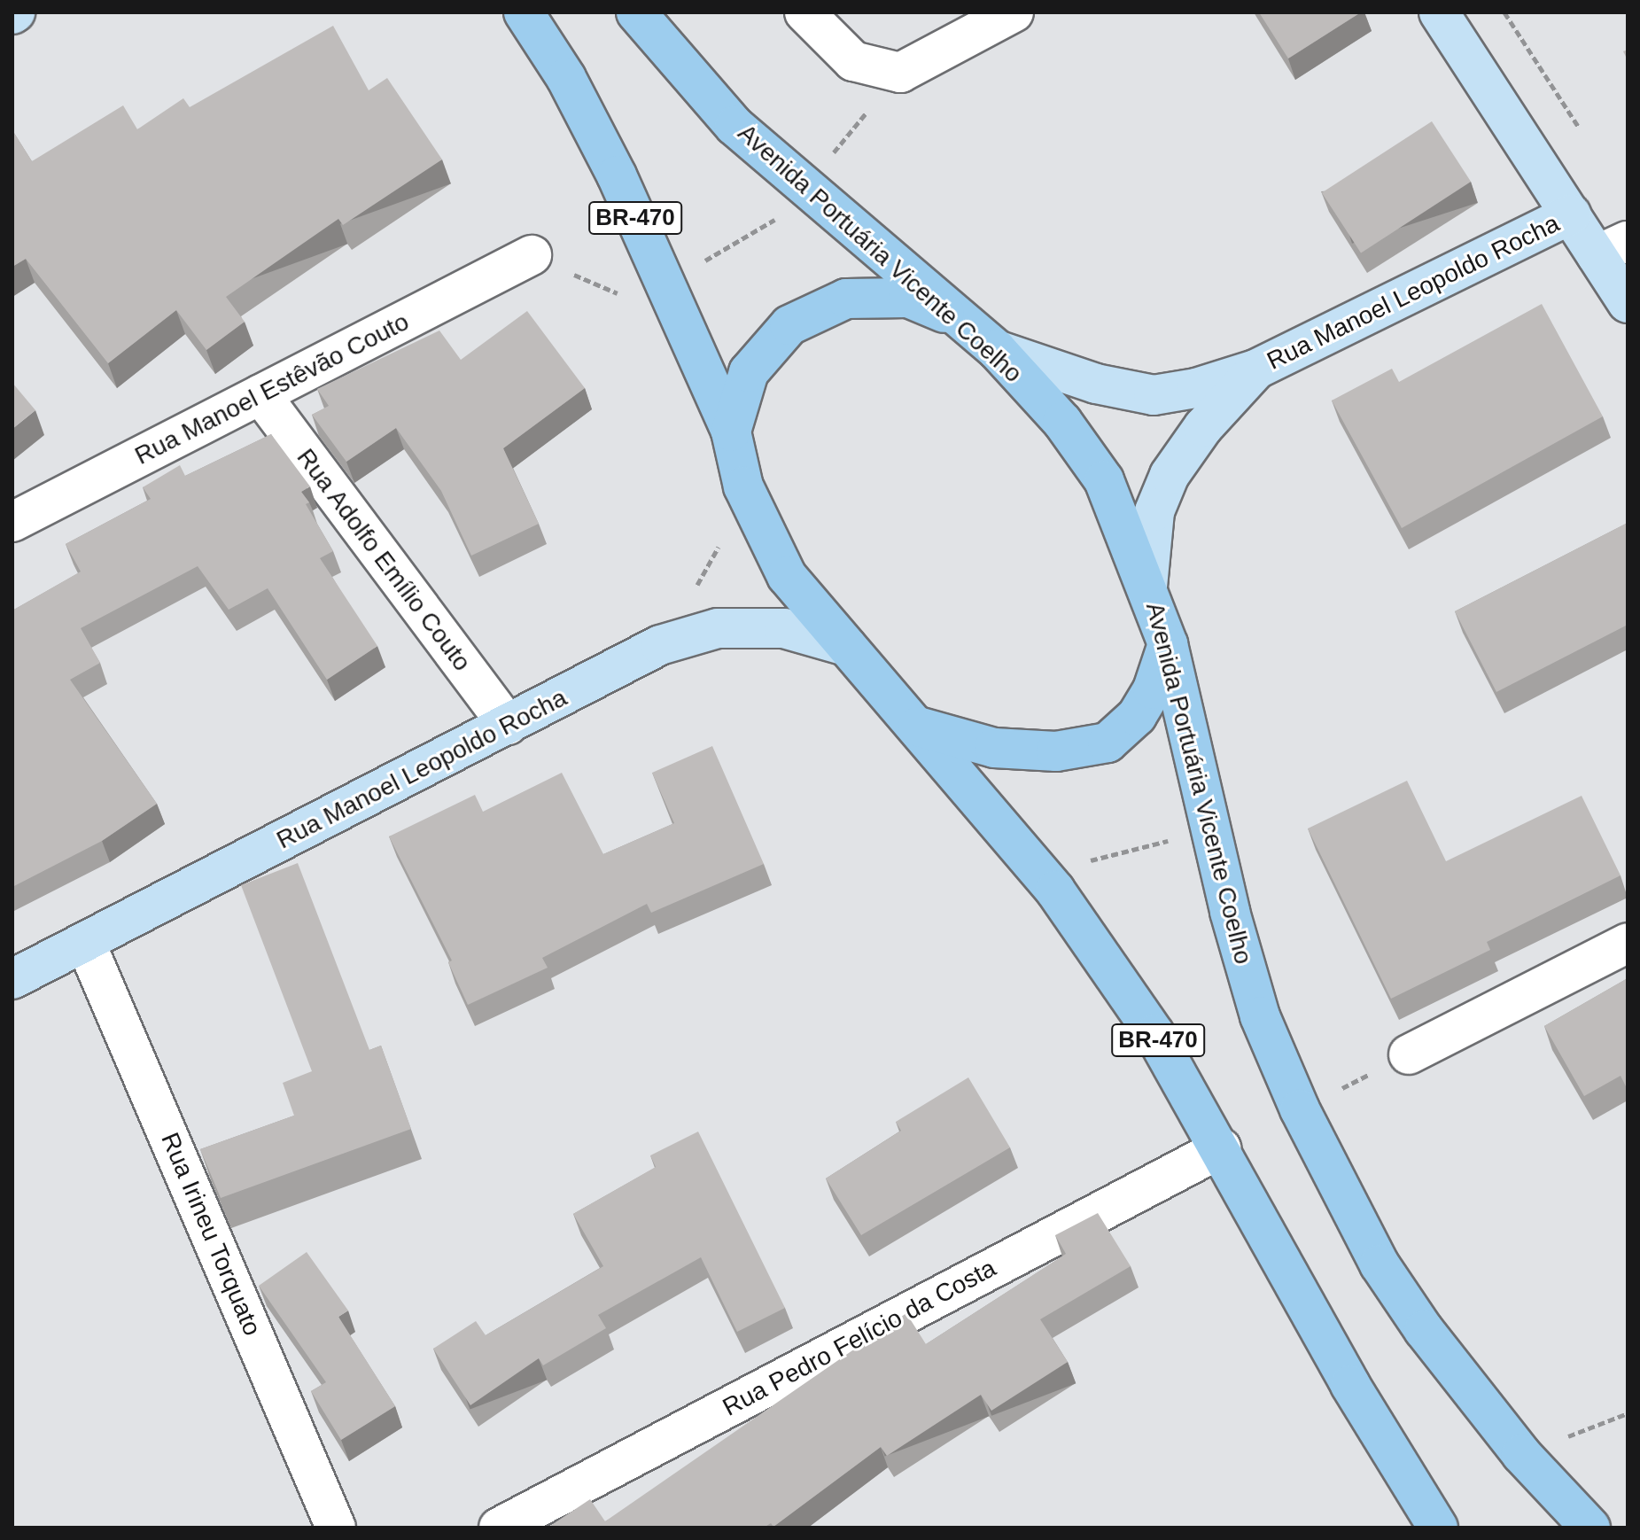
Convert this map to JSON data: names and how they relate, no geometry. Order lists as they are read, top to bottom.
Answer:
{
  "streets": {
    "highway": ["BR-470", "Avenida Portuária Vicente Coelho"],
    "main road": ["Rua Manoel Leopoldo Rocha"],
    "street": [
      "Rua Manoel Estêvão Couto",
      "Rua Adolfo Emílio Couto",
      "Rua Irineu Torquato",
      "Rua Pedro Felício da Costa"
    ]
  },
  "crossings": [
    ["BR-470", "Rua Manoel Leopoldo Rocha"],
    ["BR-470", "Rua Pedro Felício da Costa"],
    ["Avenida Portuária Vicente Coelho", "Rua Manoel Leopoldo Rocha"],
    ["Rua Manoel Leopoldo Rocha", "Rua Adolfo Emílio Couto"],
    ["Rua Manoel Leopoldo Rocha", "Rua Irineu Torquato"],
    ["Rua Manoel Estêvão Couto", "Rua Adolfo Emílio Couto"]
  ]
}
